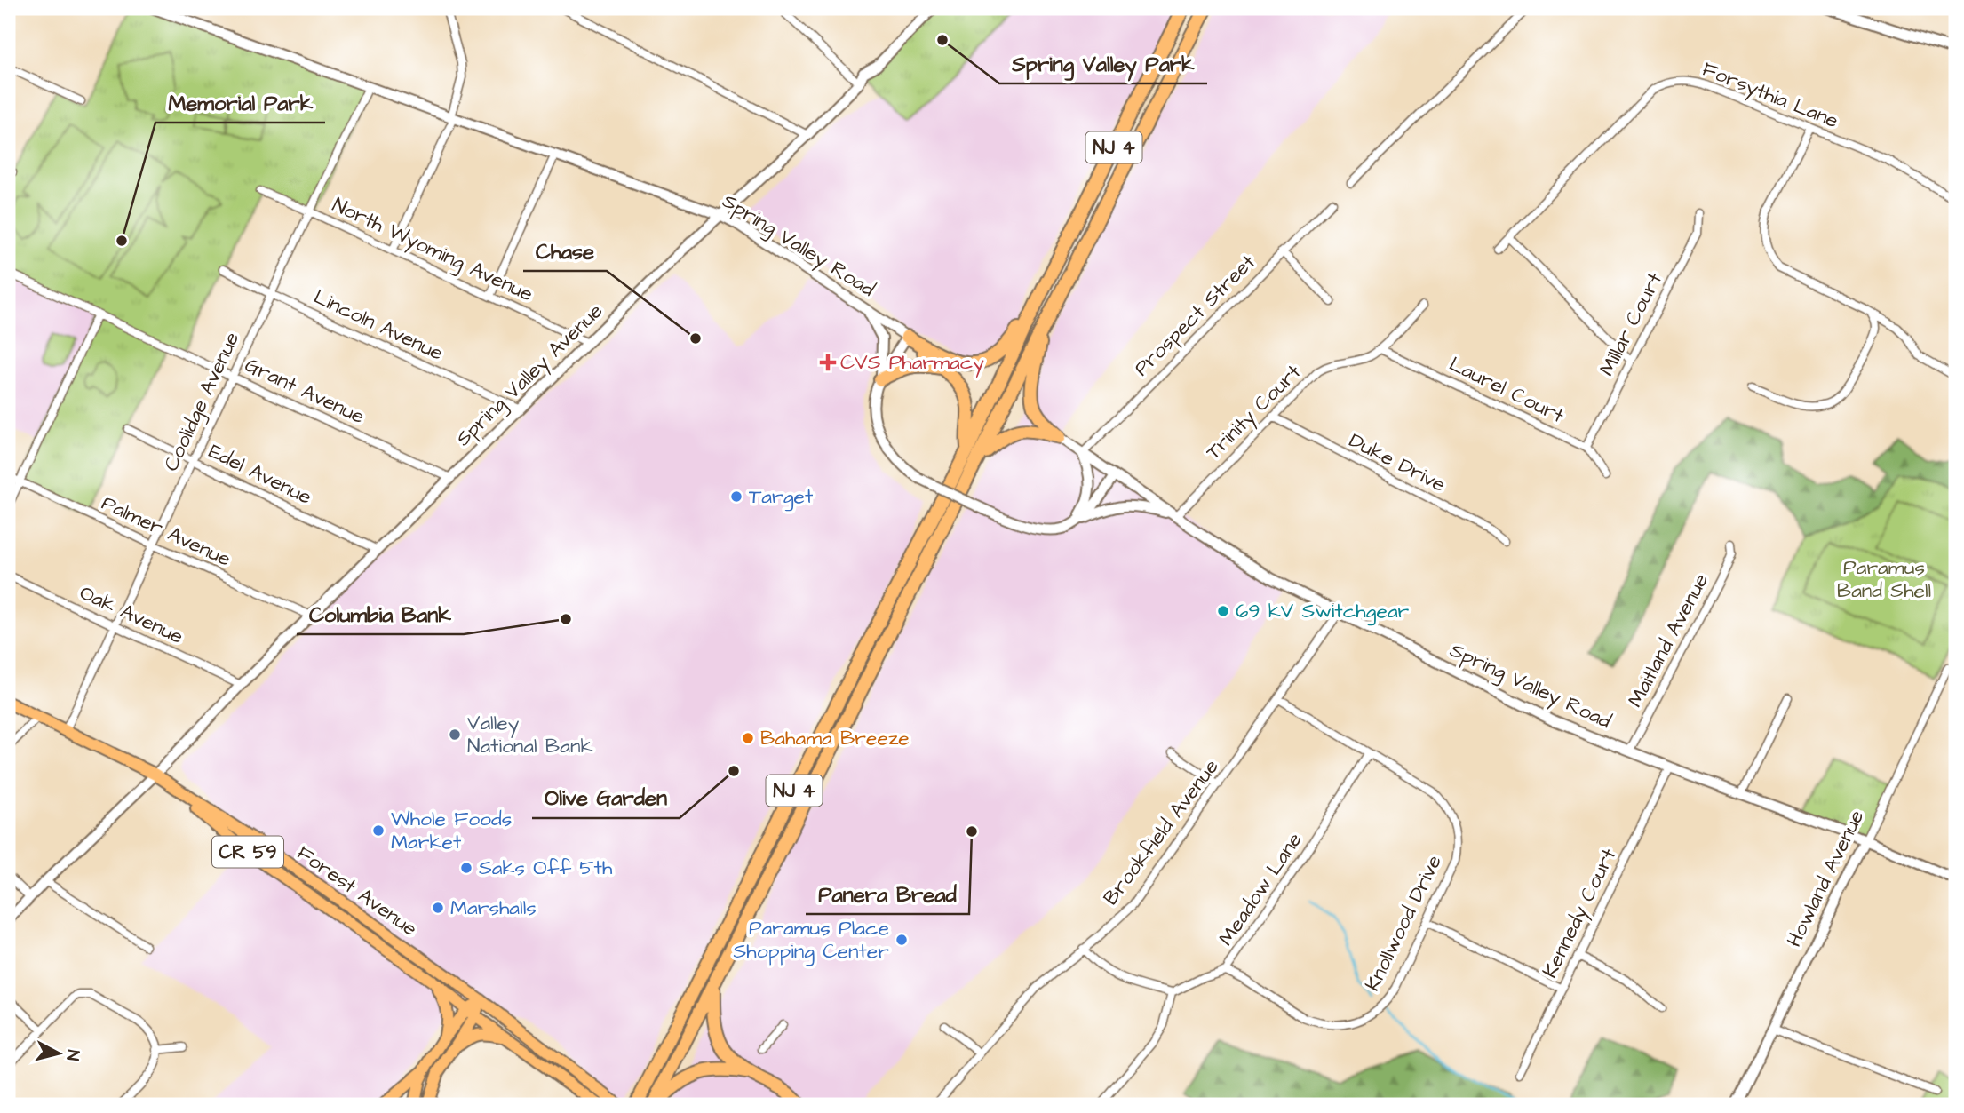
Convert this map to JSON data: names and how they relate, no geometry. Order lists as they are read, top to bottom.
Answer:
{
  "streets": {
    "highway": ["NJ 4"],
    "main road": ["CR 59", "Forest Avenue"],
    "street": [
      "Forsythia Lane",
      "Spring Valley Road",
      "North Wyoming Avenue",
      "Prospect Street",
      "Millar Court",
      "Lincoln Avenue",
      "Spring Valley Avenue",
      "Laurel Court",
      "Grant Avenue",
      "Coolidge Avenue",
      "Trinity Court",
      "Duke Drive",
      "Edel Avenue",
      "Palmer Avenue",
      "Oak Avenue",
      "Maitland Avenue",
      "Brookfield Avenue",
      "Howland Avenue",
      "Meadow Lane",
      "Kennedy Court",
      "Knollwood Drive"
    ]
  },
  "crossings": [
    ["Spring Valley Road", "Prospect Street"],
    ["Spring Valley Road", "Spring Valley Avenue"],
    ["Spring Valley Road", "Coolidge Avenue"],
    ["Spring Valley Road", "Trinity Court"],
    ["Spring Valley Road", "Maitland Avenue"],
    ["Spring Valley Road", "Brookfield Avenue"],
    ["Spring Valley Road", "Howland Avenue"],
    ["Spring Valley Road", "Kennedy Court"],
    ["North Wyoming Avenue", "Spring Valley Avenue"],
    ["North Wyoming Avenue", "Coolidge Avenue"],
    ["Millar Court", "Laurel Court"],
    ["Lincoln Avenue", "Spring Valley Avenue"],
    ["Lincoln Avenue", "Coolidge Avenue"],
    ["Spring Valley Avenue", "Grant Avenue"],
    ["Spring Valley Avenue", "Edel Avenue"],
    ["Spring Valley Avenue", "Palmer Avenue"],
    ["Spring Valley Avenue", "Oak Avenue"],
    ["Spring Valley Avenue", "CR 59"],
    ["Spring Valley Avenue", "Forest Avenue"],
    ["Laurel Court", "Trinity Court"],
    ["Grant Avenue", "Coolidge Avenue"],
    ["Coolidge Avenue", "Edel Avenue"],
    ["Coolidge Avenue", "Palmer Avenue"],
    ["Coolidge Avenue", "Oak Avenue"],
    ["Coolidge Avenue", "CR 59"],
    ["Trinity Court", "Duke Drive"],
    ["Brookfield Avenue", "Knollwood Drive"],
    ["CR 59", "Forest Avenue"],
    ["Meadow Lane", "Knollwood Drive"]
  ],
  "parks": ["Paramus Band Shell"],
  "places": {
    "other": [
      "Spring Valley Park",
      "Memorial Park",
      "Chase",
      "Target",
      "69 kV Switchgear",
      "Columbia Bank",
      "Valley National Bank",
      "Bahama Breeze",
      "Olive Garden",
      "Whole Foods Market",
      "Panera Bread",
      "Saks Off 5th",
      "Marshalls",
      "Paramus Place Shopping Center"
    ],
    "health": ["CVS Pharmacy"]
  },
  "north": "right"
}
